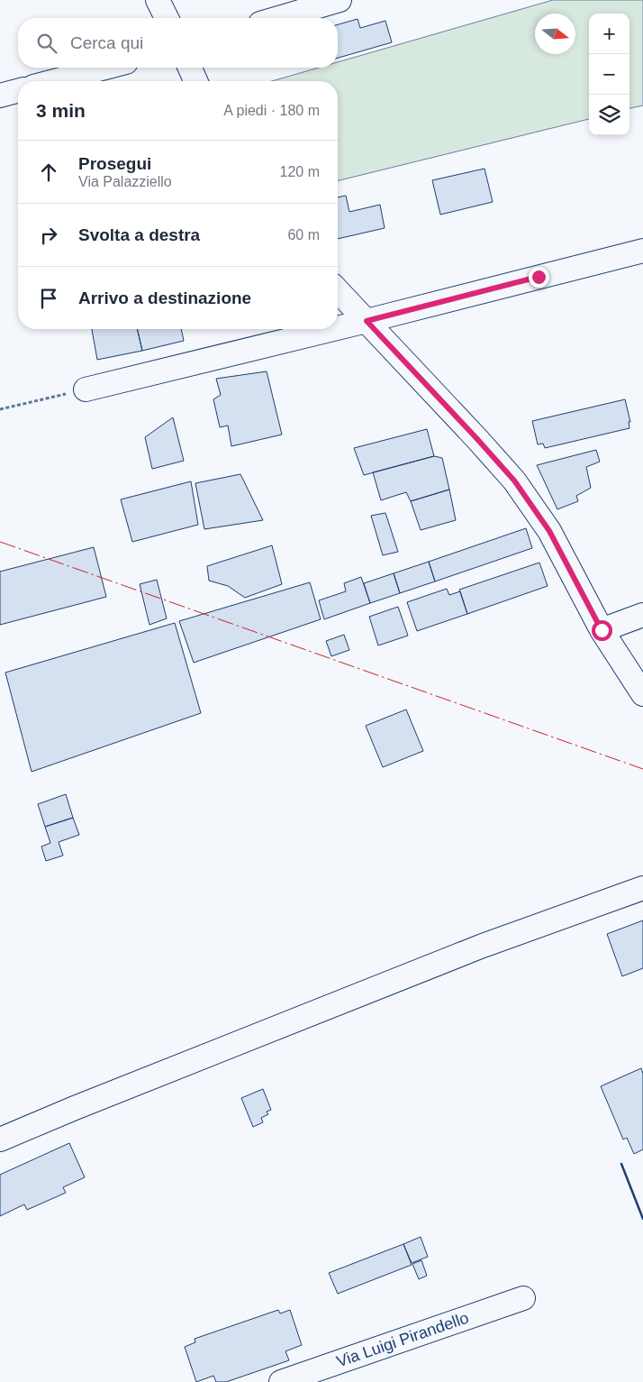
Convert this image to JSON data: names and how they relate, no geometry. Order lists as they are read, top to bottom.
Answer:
{
  "streets": {
    "street": ["Via Luigi Pirandello"]
  },
  "north": "right",
  "page": {
    "map_buttons": ["+", "−"],
    "search": "Cerca qui",
    "heading": ["3 min", "A piedi · 180 m"],
    "list": [
      ["Prosegui", "Via Palazziello", "120 m"],
      ["Svolta a destra", "60 m"],
      "Arrivo a destinazione"
    ]
  }
}
